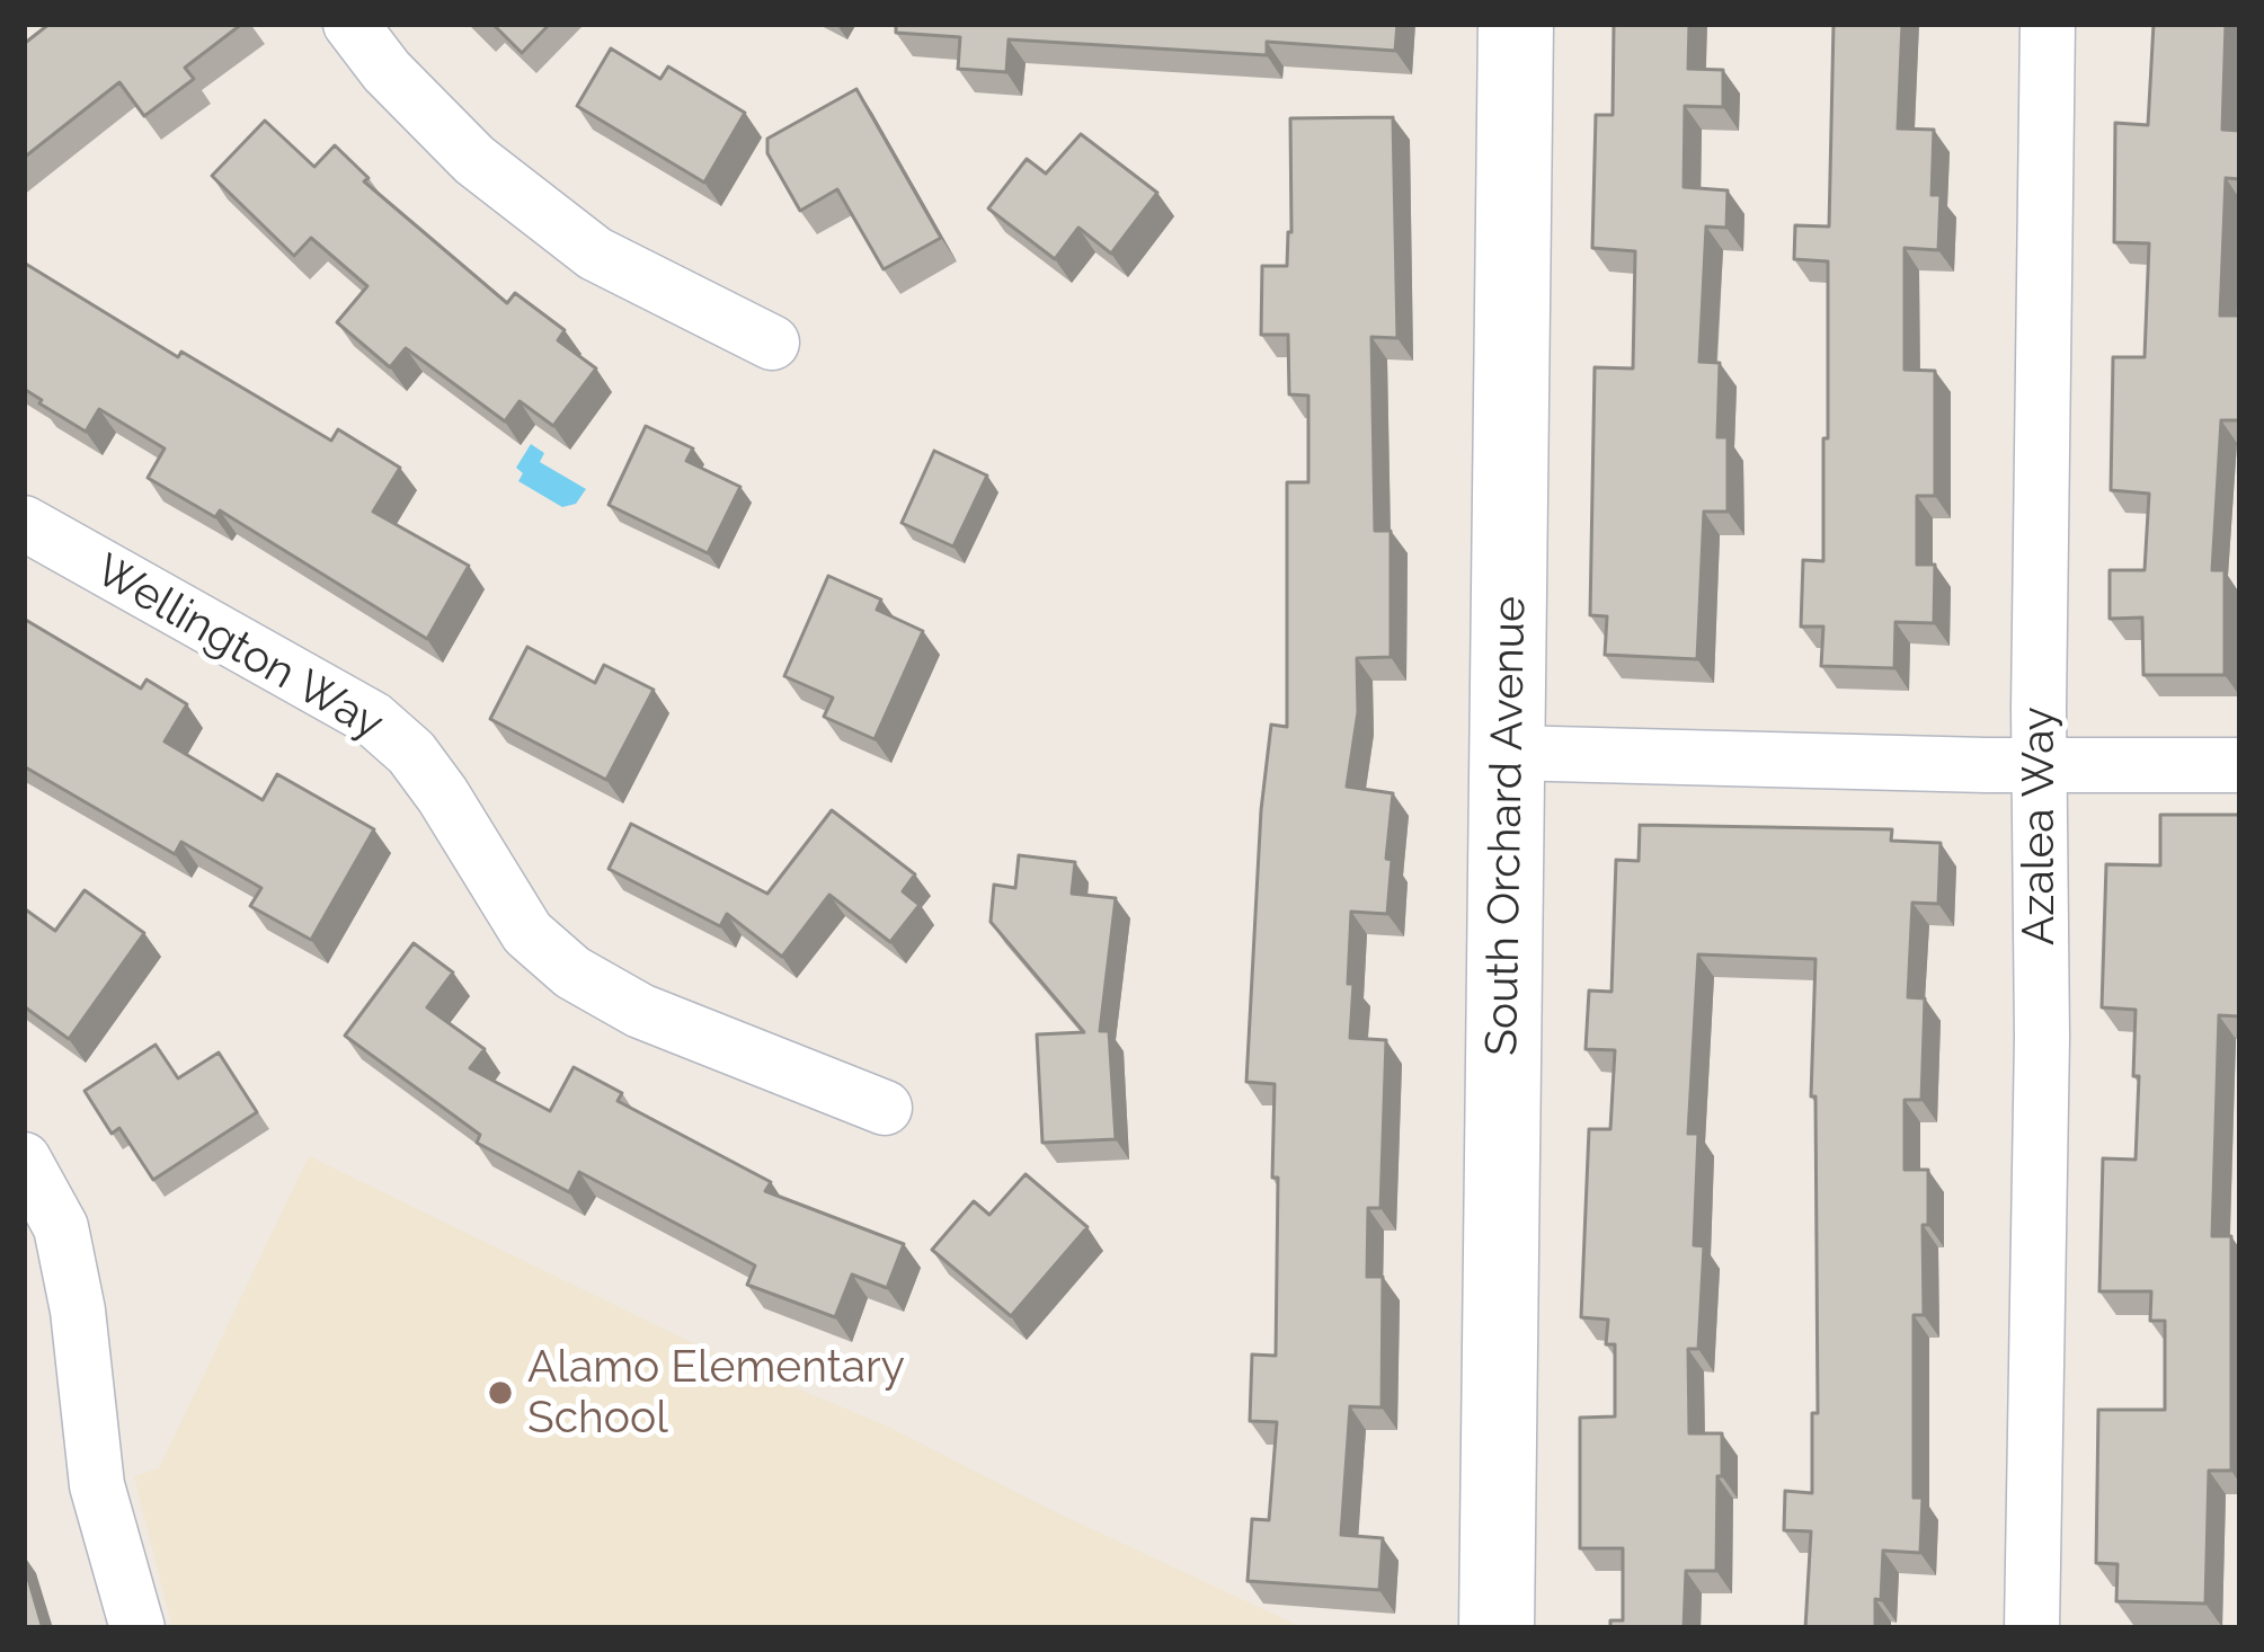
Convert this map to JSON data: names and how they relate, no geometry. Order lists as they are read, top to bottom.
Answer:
{
  "streets": {
    "street": ["Wellington Way", "South Orchard Avenue", "Azalea Way"]
  },
  "places": ["Alamo Elementary School"]
}
